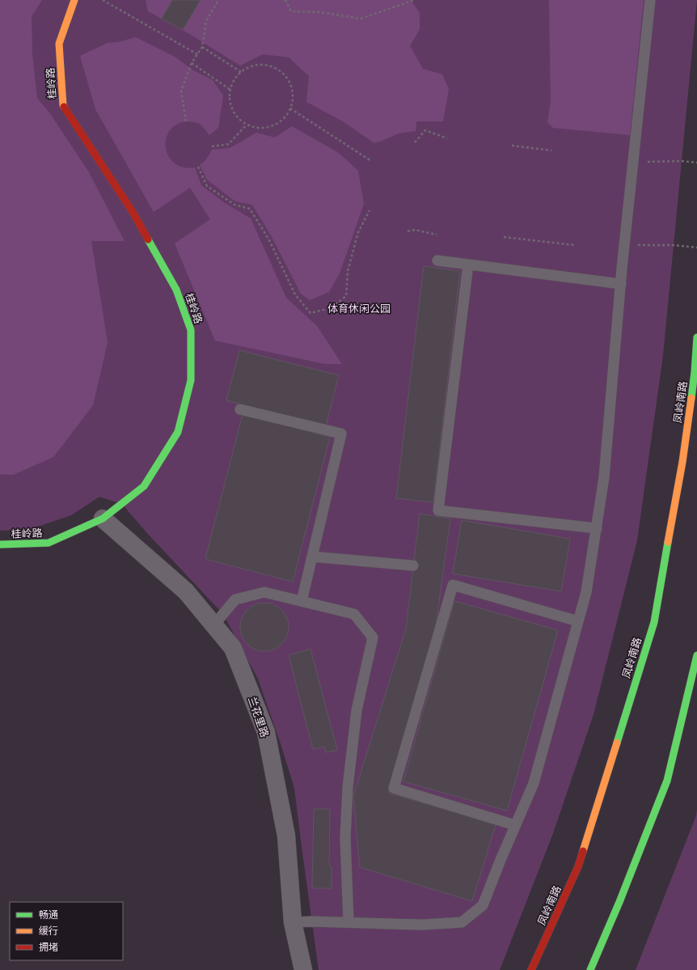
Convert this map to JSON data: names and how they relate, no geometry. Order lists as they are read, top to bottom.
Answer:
{
  "streets": {
    "main road": ["桂岭路", "凤岭南路"],
    "street": ["兰花里路"]
  },
  "crossings": [
    ["桂岭路", "兰花里路"]
  ],
  "parks": ["体育休闲公园"],
  "legend": ["畅通", "缓行", "拥堵"]
}
